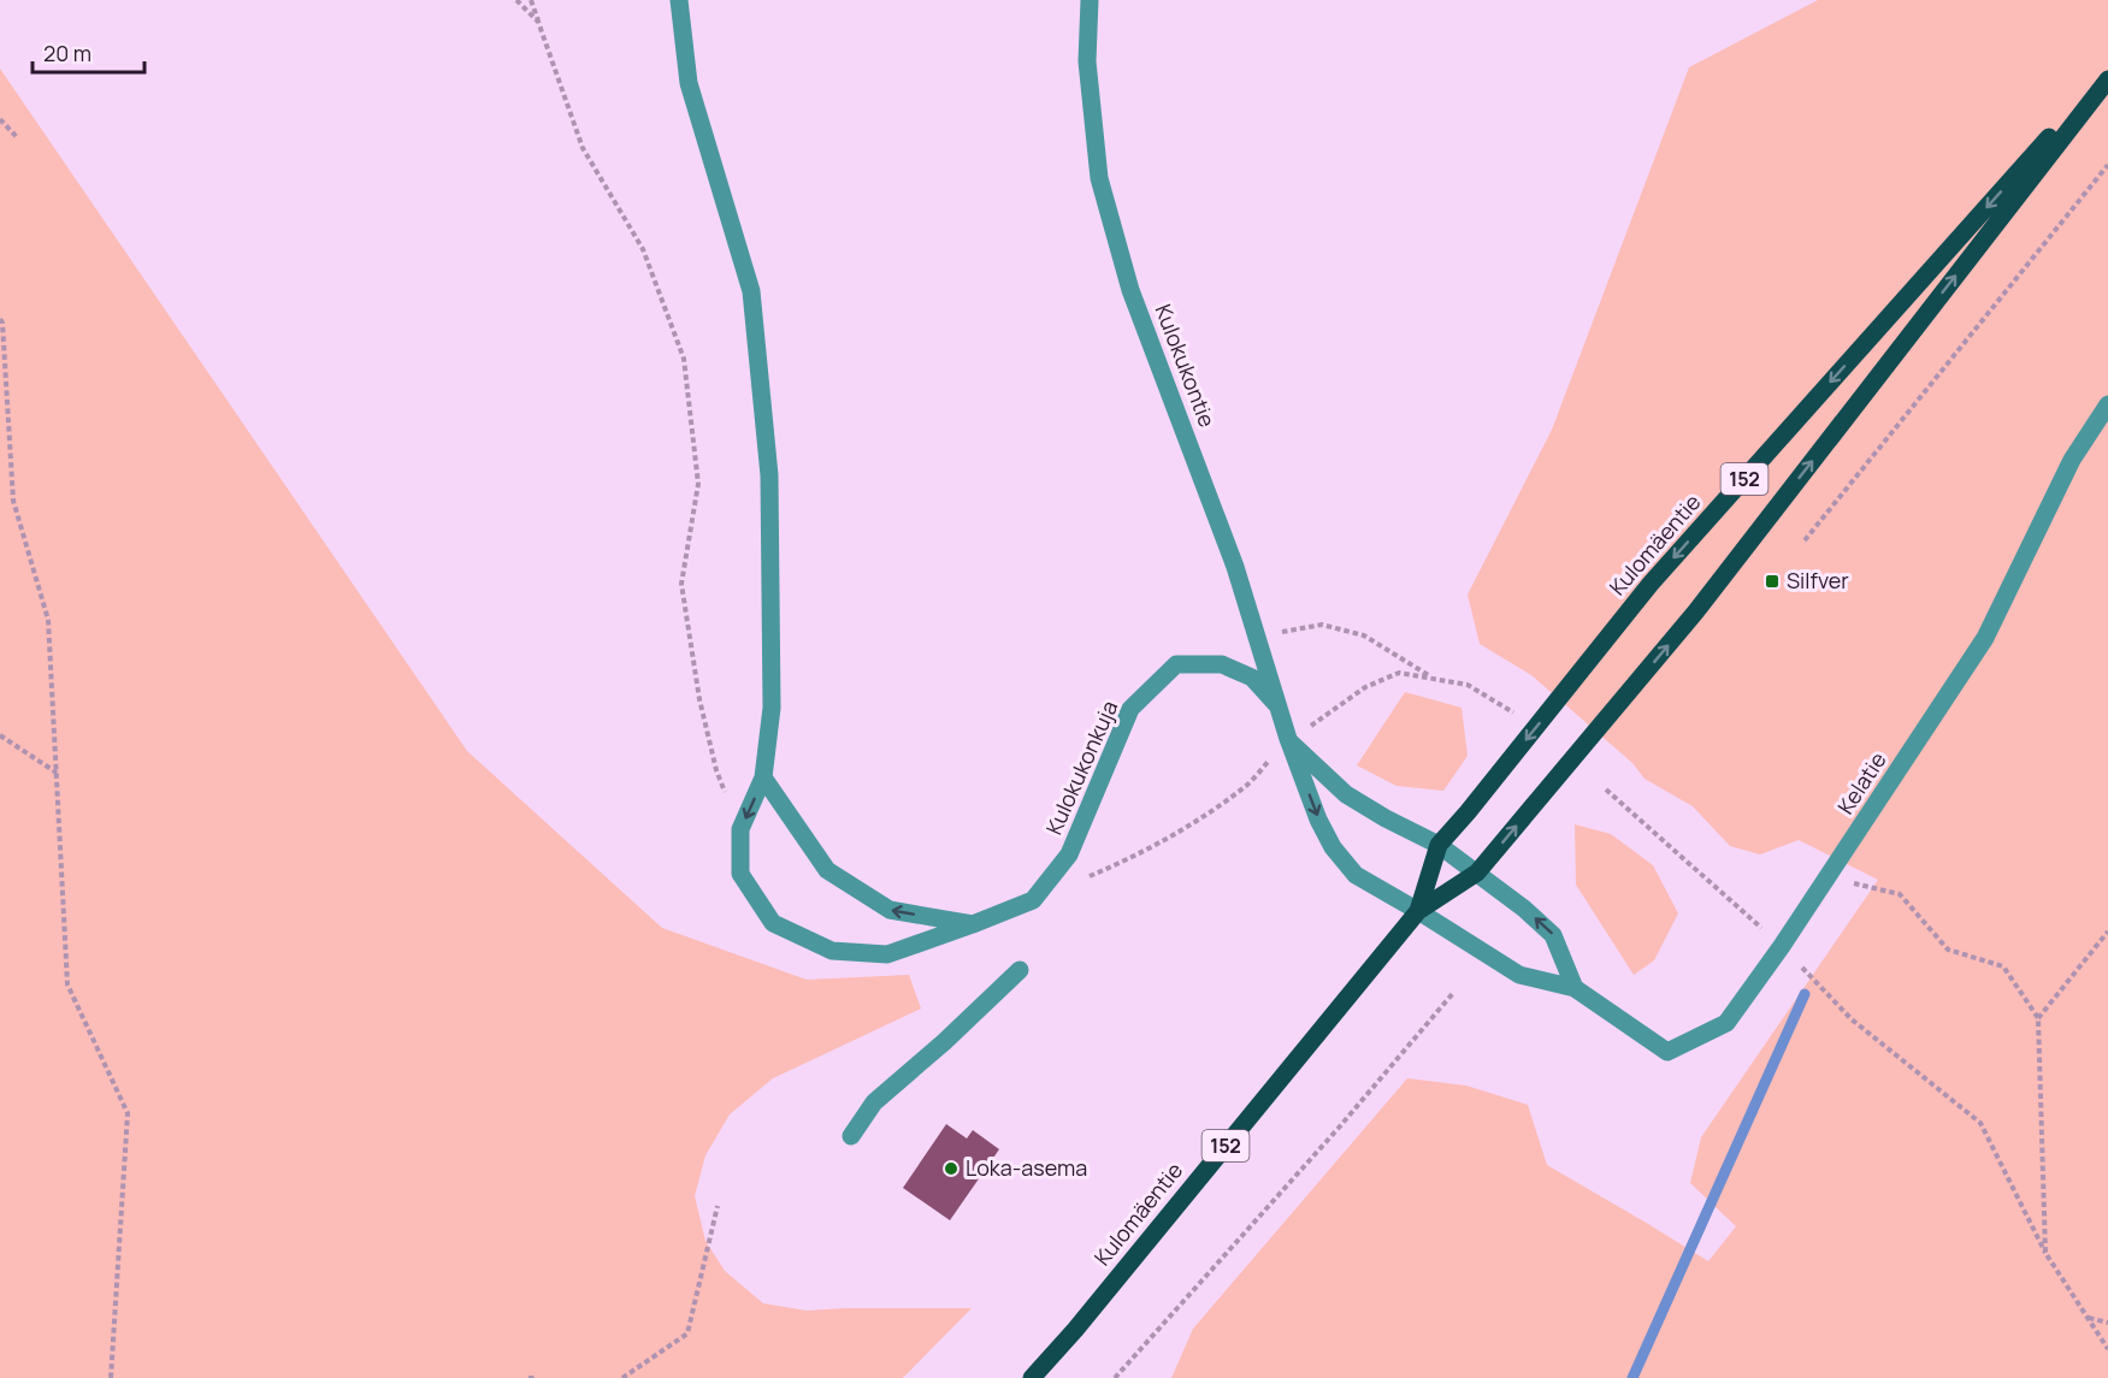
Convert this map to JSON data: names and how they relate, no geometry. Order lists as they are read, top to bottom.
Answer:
{
  "streets": {
    "main road": ["152", "Kulomäentie"],
    "street": ["Kulokukontie", "Kulokukonkuja", "Kelatie"]
  },
  "crossings": [
    ["Kulokukontie", "Kulomäentie"],
    ["Kulokukontie", "Kulokukonkuja"],
    ["Kulokukontie", "Kelatie"],
    ["Kulomäentie", "Kelatie"]
  ],
  "places": {
    "transit": ["Silfver"],
    "other": ["Loka-asema"]
  },
  "scale_bar": "20 m"
}
